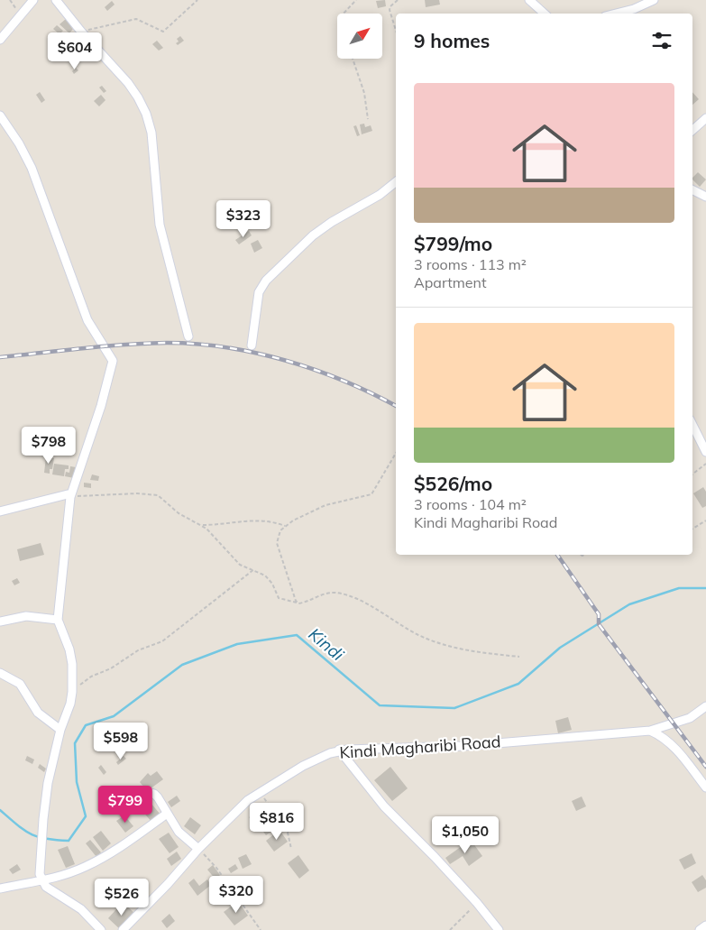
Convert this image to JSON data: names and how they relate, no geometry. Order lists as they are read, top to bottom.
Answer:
{
  "streets": {
    "street": ["Kindi Magharibi Road"]
  },
  "water": ["Kindi"],
  "north": "top right",
  "page": {
    "heading": "9 homes",
    "price": [
      "$604",
      "$323",
      "$798",
      "$598",
      "$799",
      "$816",
      "$1,050",
      "$320",
      "$526"
    ],
    "list": [
      {
        "name": "$799/mo",
        "note": "3 rooms · 113 m² · Apartment"
      },
      {
        "name": "$526/mo",
        "note": "3 rooms · 104 m² · Kindi Magharibi Road"
      }
    ]
  }
}
